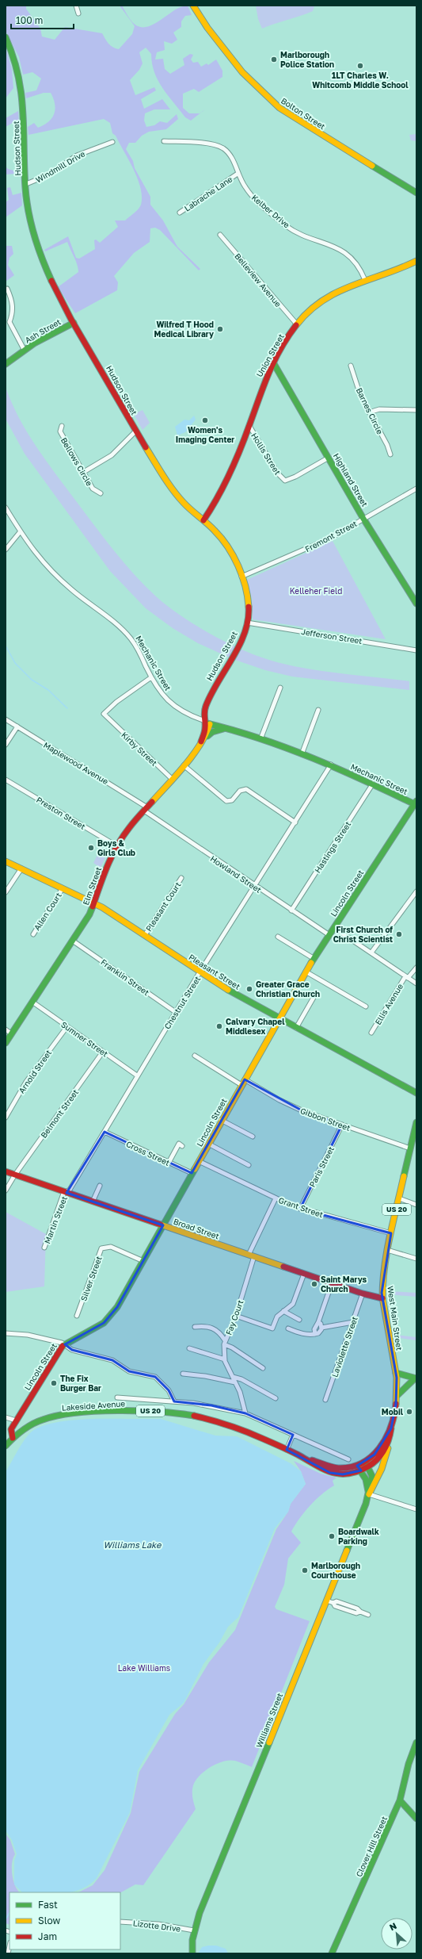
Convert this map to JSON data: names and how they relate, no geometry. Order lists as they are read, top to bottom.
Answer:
{
  "streets": {
    "street": [
      "Bolton Street",
      "Hudson Street",
      "Windmill Drive",
      "Labrache Lane",
      "Kelber Drive",
      "Belleview Avenue",
      "Ash Street",
      "Union Street",
      "Barnes Circle",
      "Hollis Street",
      "Bellows Circle",
      "Highland Street",
      "Fremont Street",
      "Jefferson Street",
      "Mechanic Street",
      "Kirby Street",
      "Maplewood Avenue",
      "Preston Street",
      "Hastings Street",
      "Howland Street",
      "Elm Street",
      "Lincoln Street",
      "Pleasant Court",
      "Allen Court",
      "Pleasant Street",
      "Franklin Street",
      "Chestnut Street",
      "Ellis Avenue",
      "Sumner Street",
      "Arnold Street",
      "Belmont Street",
      "Gibbon Street",
      "Cross Street",
      "Paris Street",
      "Grant Street",
      "US 20",
      "Martin Street",
      "Broad Street",
      "Silver Street",
      "Fay Court",
      "West Main Street",
      "Laviolette Street",
      "Lakeside Avenue",
      "Williams Street",
      "Clover Hill Street",
      "Lizotte Drive"
    ]
  },
  "crossings": [
    ["Hudson Street", "Windmill Drive"],
    ["Hudson Street", "Ash Street"],
    ["Hudson Street", "Union Street"],
    ["Hudson Street", "Fremont Street"],
    ["Hudson Street", "Jefferson Street"],
    ["Hudson Street", "Mechanic Street"],
    ["Hudson Street", "Elm Street"],
    ["Labrache Lane", "Kelber Drive"],
    ["Kelber Drive", "Union Street"],
    ["Belleview Avenue", "Union Street"],
    ["Union Street", "Hollis Street"],
    ["Union Street", "Highland Street"],
    ["Hollis Street", "Highland Street"],
    ["Highland Street", "Fremont Street"],
    ["Mechanic Street", "Kirby Street"],
    ["Mechanic Street", "Hastings Street"],
    ["Mechanic Street", "Elm Street"],
    ["Mechanic Street", "Lincoln Street"],
    ["Mechanic Street", "Chestnut Street"],
    ["Kirby Street", "Elm Street"],
    ["Maplewood Avenue", "Howland Street"],
    ["Maplewood Avenue", "Elm Street"],
    ["Preston Street", "Elm Street"],
    ["Hastings Street", "Howland Street"],
    ["Howland Street", "Elm Street"],
    ["Howland Street", "Lincoln Street"],
    ["Howland Street", "Chestnut Street"],
    ["Elm Street", "Pleasant Street"],
    ["Elm Street", "Franklin Street"],
    ["Elm Street", "Sumner Street"],
    ["Lincoln Street", "Pleasant Street"],
    ["Lincoln Street", "Gibbon Street"],
    ["Lincoln Street", "Cross Street"],
    ["Lincoln Street", "Grant Street"],
    ["Lincoln Street", "Broad Street"],
    ["Lincoln Street", "Silver Street"],
    ["Lincoln Street", "Lakeside Avenue"],
    ["Pleasant Court", "Pleasant Street"],
    ["Allen Court", "Pleasant Street"],
    ["Pleasant Street", "Chestnut Street"],
    ["Franklin Street", "Chestnut Street"],
    ["Chestnut Street", "Sumner Street"],
    ["Chestnut Street", "Cross Street"],
    ["Chestnut Street", "Martin Street"],
    ["Chestnut Street", "Broad Street"],
    ["Sumner Street", "Arnold Street"],
    ["Sumner Street", "Belmont Street"],
    ["Belmont Street", "Broad Street"],
    ["Gibbon Street", "Paris Street"],
    ["Gibbon Street", "West Main Street"],
    ["Paris Street", "Grant Street"],
    ["Grant Street", "Fay Court"],
    ["Grant Street", "West Main Street"],
    ["Martin Street", "Broad Street"],
    ["Broad Street", "Fay Court"],
    ["Broad Street", "West Main Street"],
    ["Broad Street", "Laviolette Street"],
    ["Fay Court", "Lakeside Avenue"],
    ["West Main Street", "Lakeside Avenue"],
    ["West Main Street", "Williams Street"],
    ["Lakeside Avenue", "Williams Street"],
    ["Williams Street", "Lizotte Drive"]
  ],
  "water": ["Williams Lake"],
  "parks": ["Kelleher Field", "Lake Williams"],
  "places": [
    "Marlborough Police Station",
    "1LT Charles W. Whitcomb Middle School",
    "Wilfred T Hood Medical Library",
    "Women's Imaging Center",
    "Boys & Girls Club",
    "First Church of Christ Scientist",
    "Greater Grace Christian Church",
    "Calvary Chapel Middlesex",
    "Saint Marys Church",
    "The Fix Burger Bar",
    "Mobil",
    "Boardwalk Parking",
    "Marlborough Courthouse"
  ],
  "legend": ["Fast", "Slow", "Jam"],
  "scale_bar": "100 m",
  "north": "top left"
}
